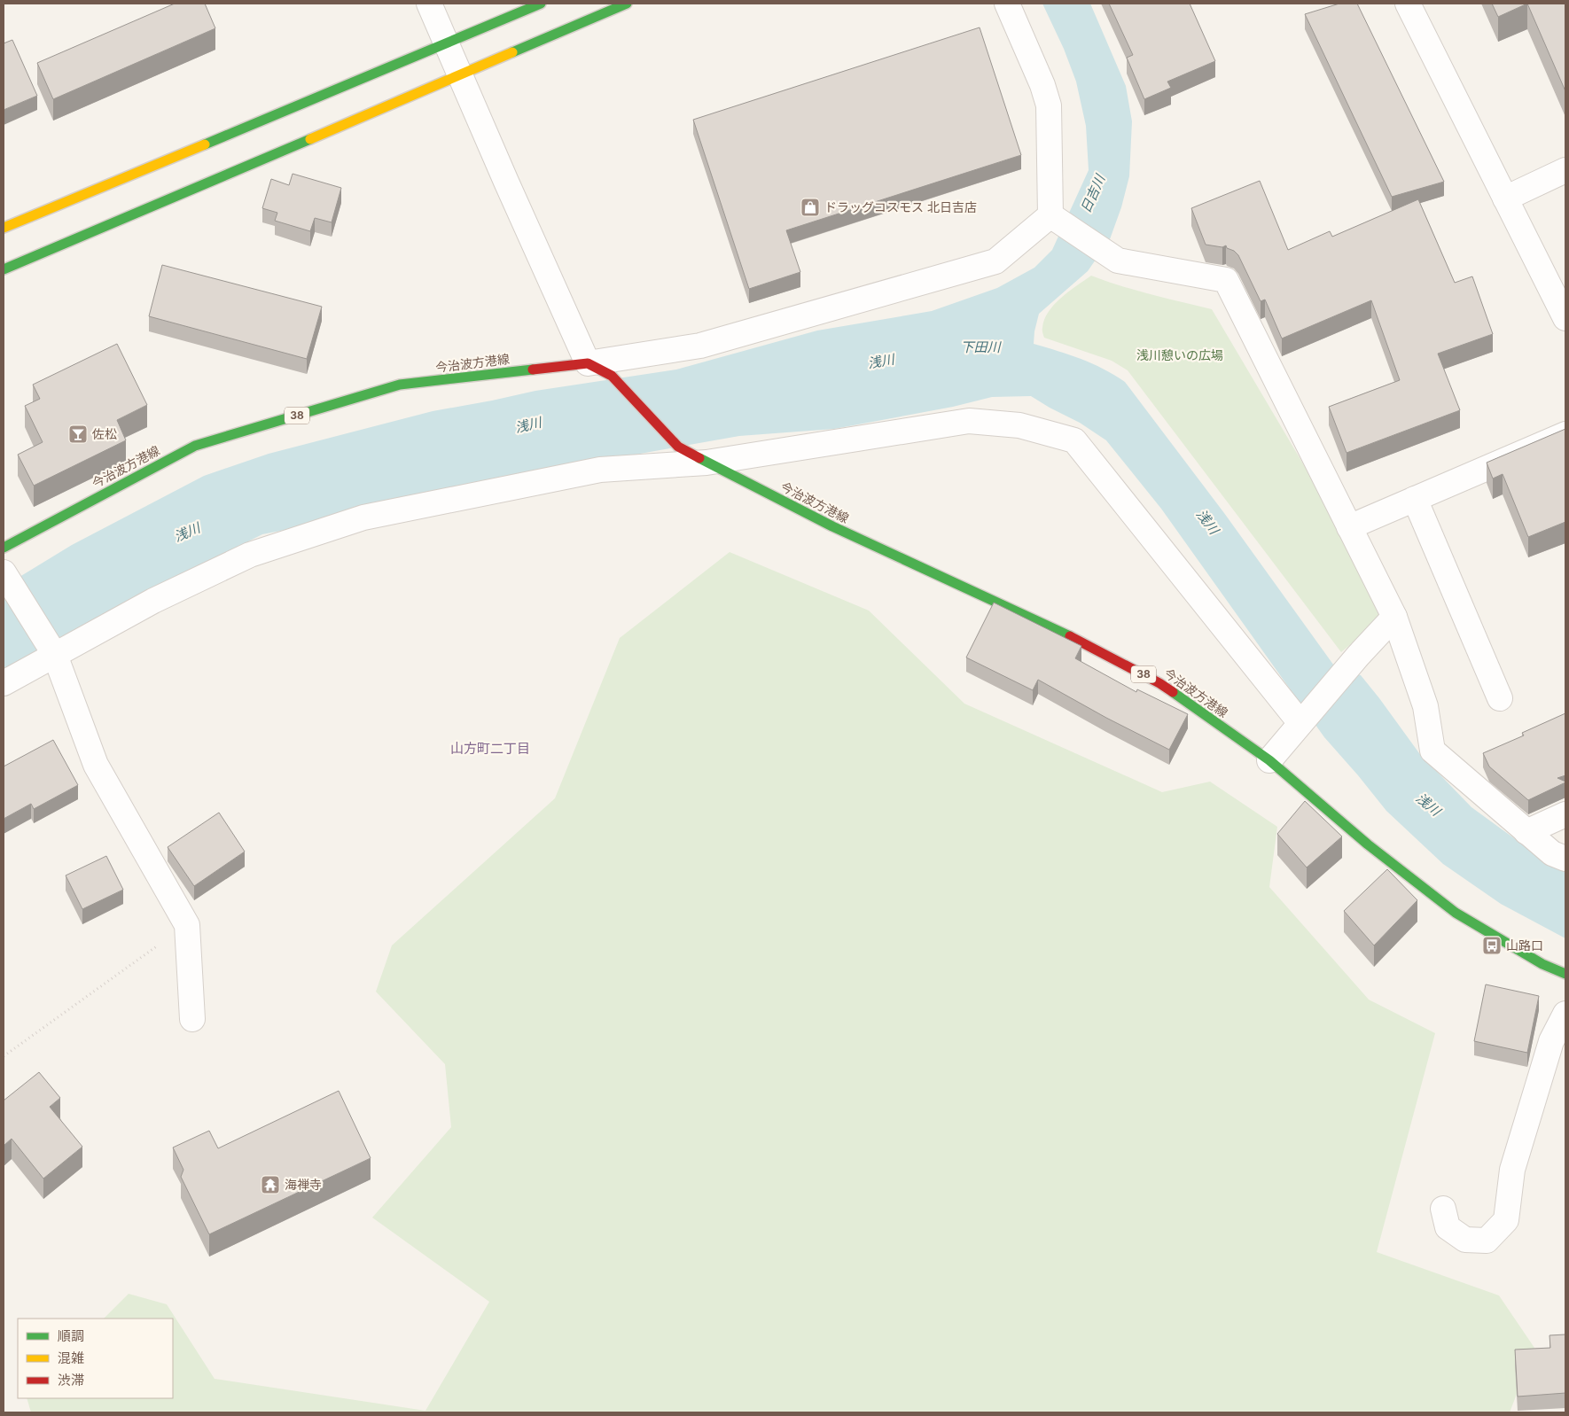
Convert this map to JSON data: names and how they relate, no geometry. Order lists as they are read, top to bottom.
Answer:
{
  "streets": {
    "main road": ["今治波方港線", "38"]
  },
  "districts": ["山方町二丁目"],
  "water": ["日吉川", "下田川", "浅川"],
  "parks": ["浅川憩いの広場"],
  "places": {
    "shop": ["ドラッグコスモス 北日吉店"],
    "bar": ["佐松"],
    "bus stop": ["山路口"],
    "temple": ["海禅寺"]
  },
  "legend": ["順調", "混雑", "渋滞"]
}
